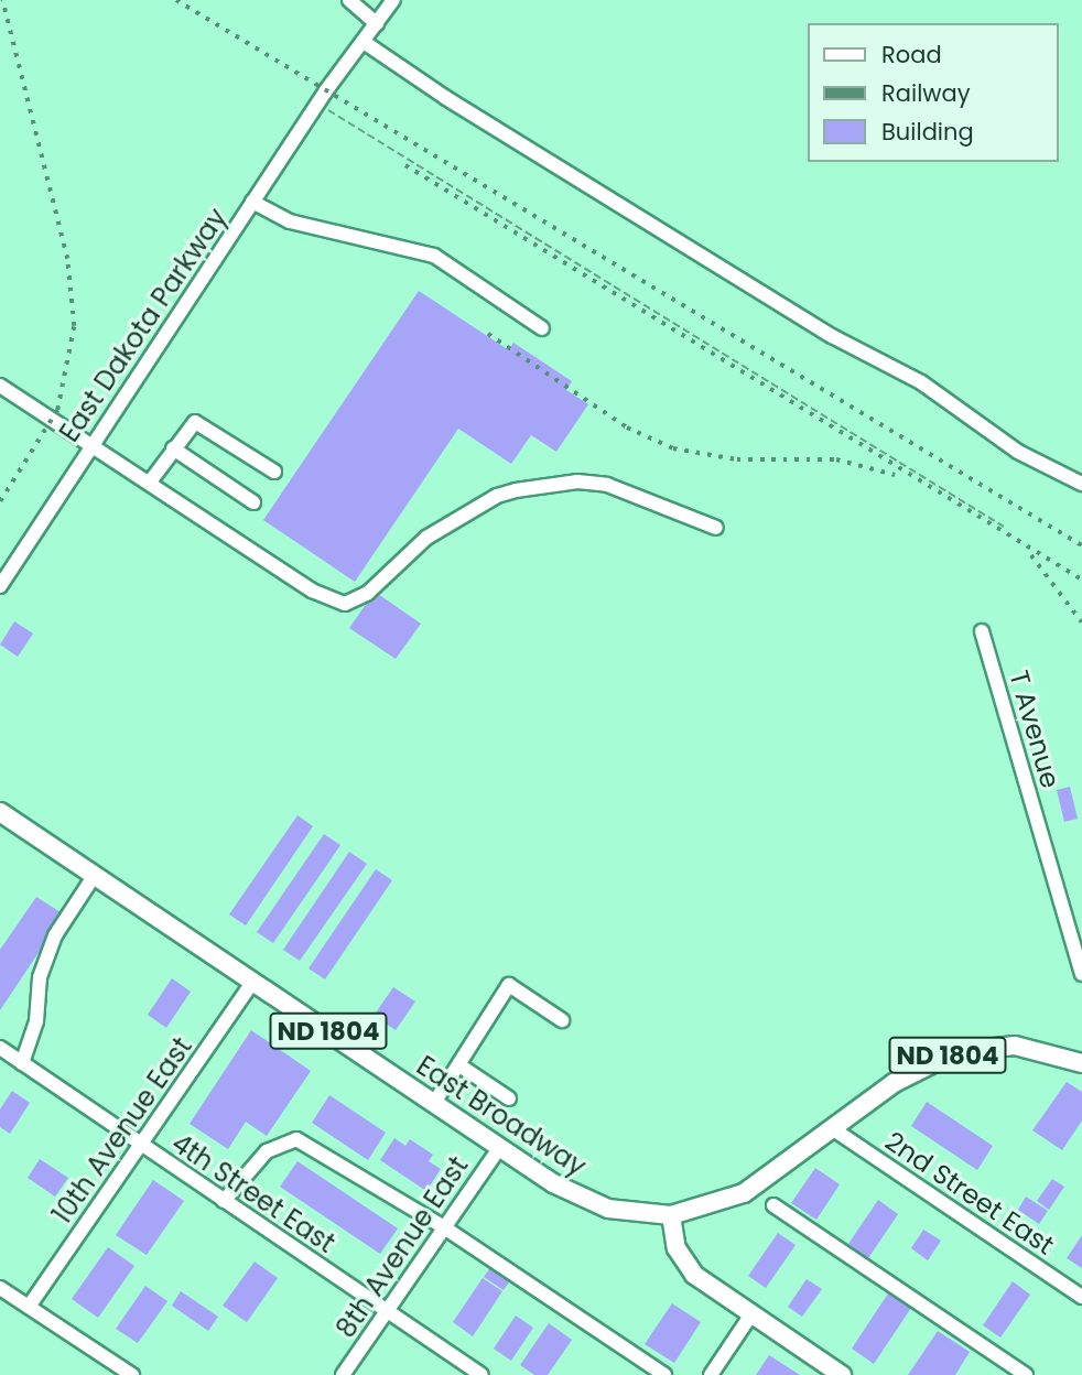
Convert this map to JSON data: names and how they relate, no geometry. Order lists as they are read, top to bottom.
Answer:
{
  "streets": {
    "main road": ["ND 1804", "East Broadway"],
    "street": [
      "East Dakota Parkway",
      "T Avenue",
      "10th Avenue East",
      "4th Street East",
      "2nd Street East",
      "8th Avenue East"
    ]
  },
  "crossings": [
    ["ND 1804", "East Broadway"],
    ["ND 1804", "2nd Street East"],
    ["East Broadway", "10th Avenue East"],
    ["East Broadway", "8th Avenue East"],
    ["10th Avenue East", "4th Street East"],
    ["4th Street East", "8th Avenue East"]
  ],
  "legend": ["Road", "Railway", "Building"]
}
